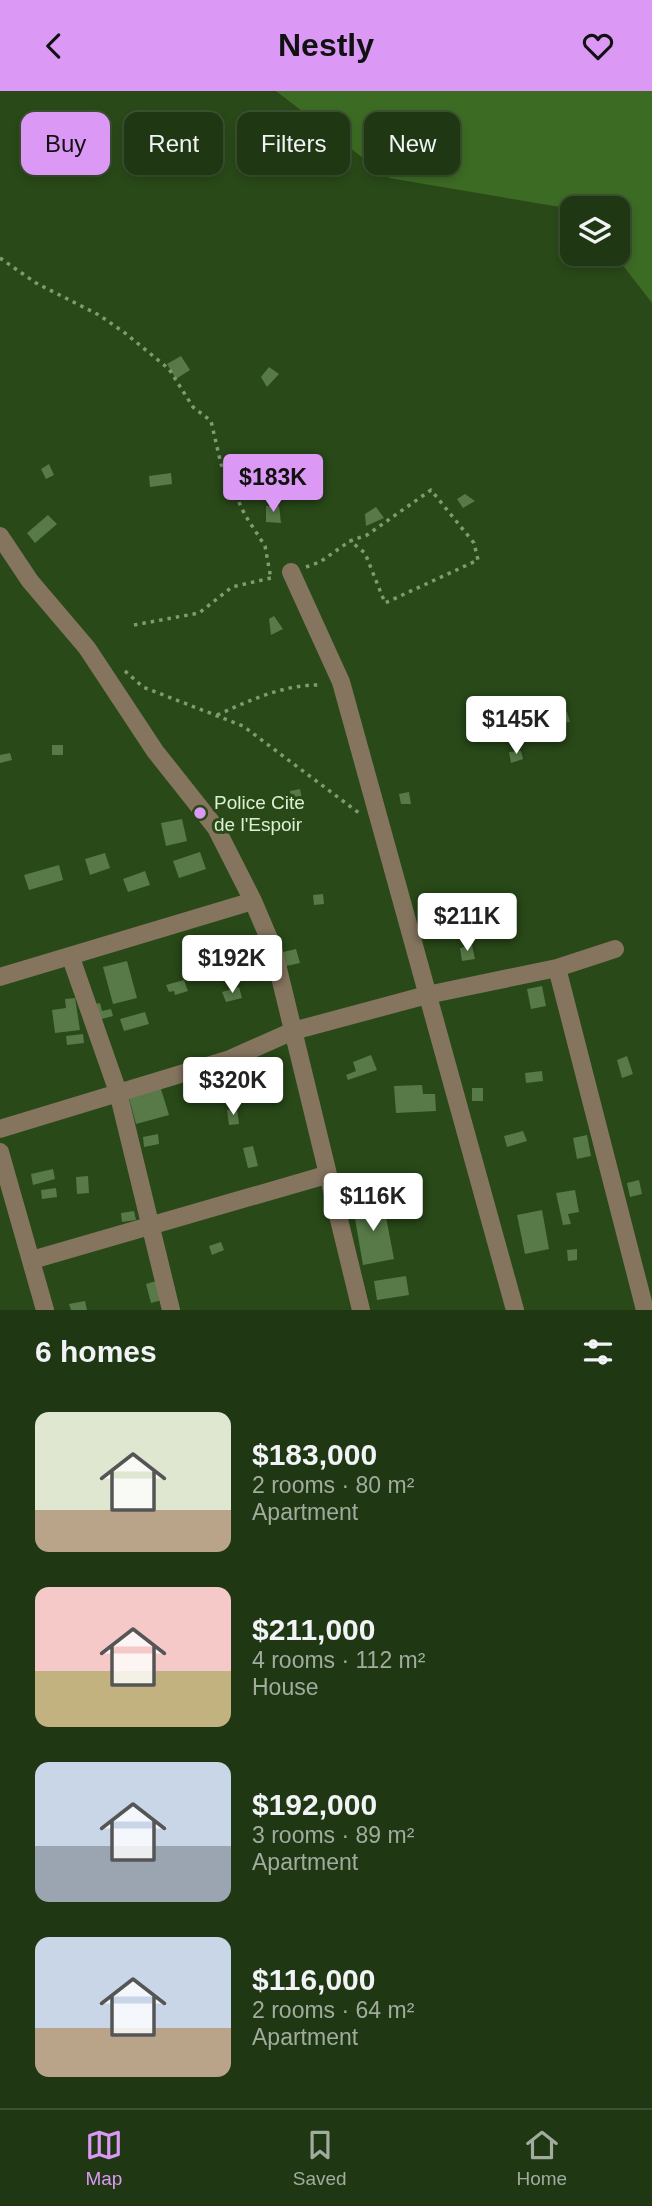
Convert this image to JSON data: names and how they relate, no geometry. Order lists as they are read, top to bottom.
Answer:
{
  "places": ["Police Cite de l'Espoir"],
  "page": {
    "header": "Nestly",
    "chip": [
      "Buy",
      "Rent",
      "Filters",
      "New"
    ],
    "price": [
      "$183K",
      "$145K",
      "$211K",
      "$192K",
      "$320K",
      "$116K"
    ],
    "heading": "6 homes",
    "list": [
      {
        "name": "$183,000",
        "note": "2 rooms · 80 m² · Apartment"
      },
      {
        "name": "$211,000",
        "note": "4 rooms · 112 m² · House"
      },
      {
        "name": "$192,000",
        "note": "3 rooms · 89 m² · Apartment"
      },
      {
        "name": "$116,000",
        "note": "2 rooms · 64 m² · Apartment"
      }
    ],
    "tabs": ["Map", "Saved", "Home"]
  }
}
